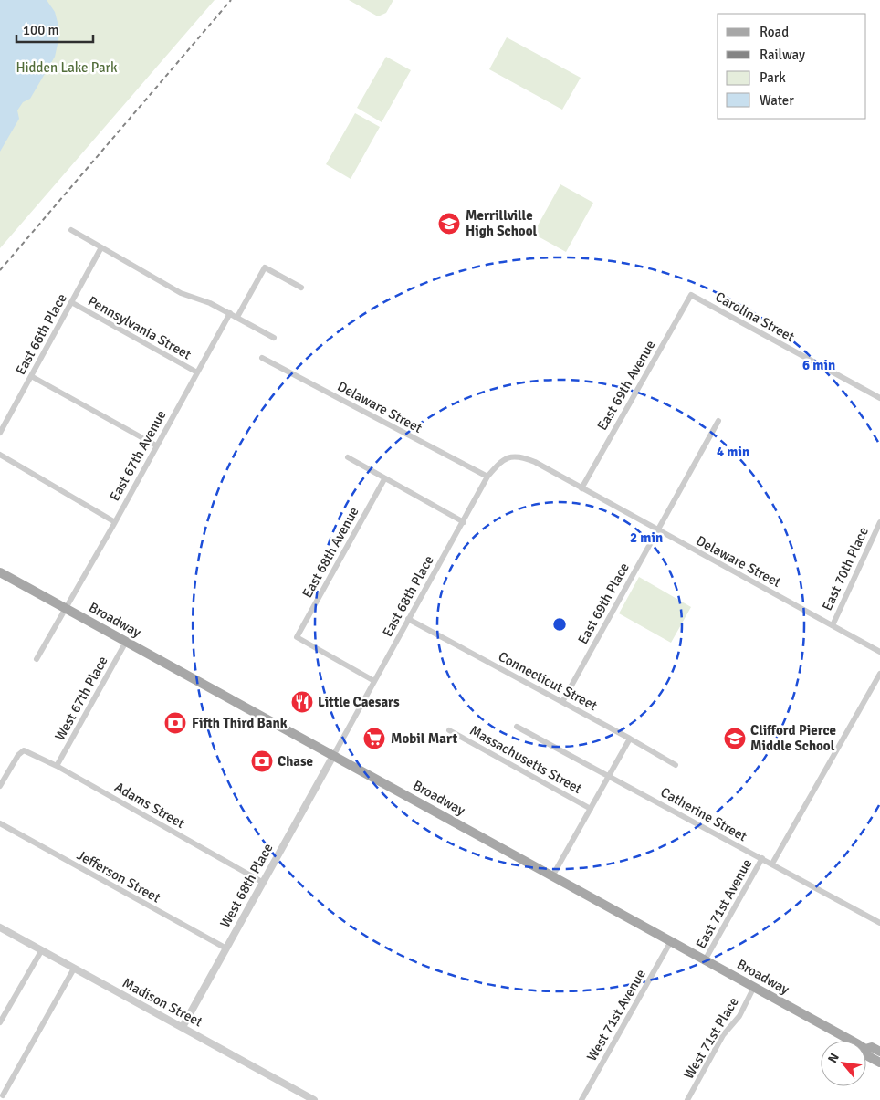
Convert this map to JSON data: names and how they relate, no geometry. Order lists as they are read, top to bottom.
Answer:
{
  "streets": {
    "main road": ["Broadway"],
    "street": [
      "Carolina Street",
      "Pennsylvania Street",
      "East 66th Place",
      "East 69th Avenue",
      "Delaware Street",
      "East 67th Avenue",
      "East 68th Avenue",
      "East 70th Place",
      "East 68th Place",
      "East 69th Place",
      "Connecticut Street",
      "West 67th Place",
      "Massachusetts Street",
      "Adams Street",
      "Catherine Street",
      "Jefferson Street",
      "West 68th Place",
      "East 71st Avenue",
      "Madison Street",
      "West 71st Avenue",
      "West 71st Place"
    ]
  },
  "crossings": [
    ["Carolina Street", "East 69th Avenue"],
    ["Pennsylvania Street", "East 66th Place"],
    ["Pennsylvania Street", "East 67th Avenue"],
    ["East 69th Avenue", "Delaware Street"],
    ["Delaware Street", "East 70th Place"],
    ["Delaware Street", "East 68th Place"],
    ["Delaware Street", "East 69th Place"],
    ["East 67th Avenue", "Broadway"],
    ["East 68th Avenue", "East 68th Place"],
    ["East 68th Place", "Broadway"],
    ["East 68th Place", "Connecticut Street"],
    ["East 68th Place", "West 68th Place"],
    ["East 69th Place", "Connecticut Street"],
    ["Broadway", "West 67th Place"],
    ["Broadway", "West 68th Place"],
    ["Broadway", "East 71st Avenue"],
    ["Broadway", "West 71st Avenue"],
    ["Broadway", "West 71st Place"],
    ["West 67th Place", "Adams Street"],
    ["Adams Street", "West 68th Place"],
    ["Catherine Street", "East 71st Avenue"],
    ["Jefferson Street", "West 68th Place"],
    ["West 68th Place", "Madison Street"]
  ],
  "parks": ["Hidden Lake Park"],
  "places": {
    "school or university": ["Merrillville High School", "Clifford Pierce Middle School"],
    "restaurant": ["Little Caesars"],
    "bank": ["Fifth Third Bank", "Chase"],
    "supermarket": ["Mobil Mart"]
  },
  "legend": [
    "Road",
    "Railway",
    "Park",
    "Water"
  ],
  "scale_bar": "100 m",
  "north": "top left",
  "rings": ["6 min", "4 min", "2 min"]
}
